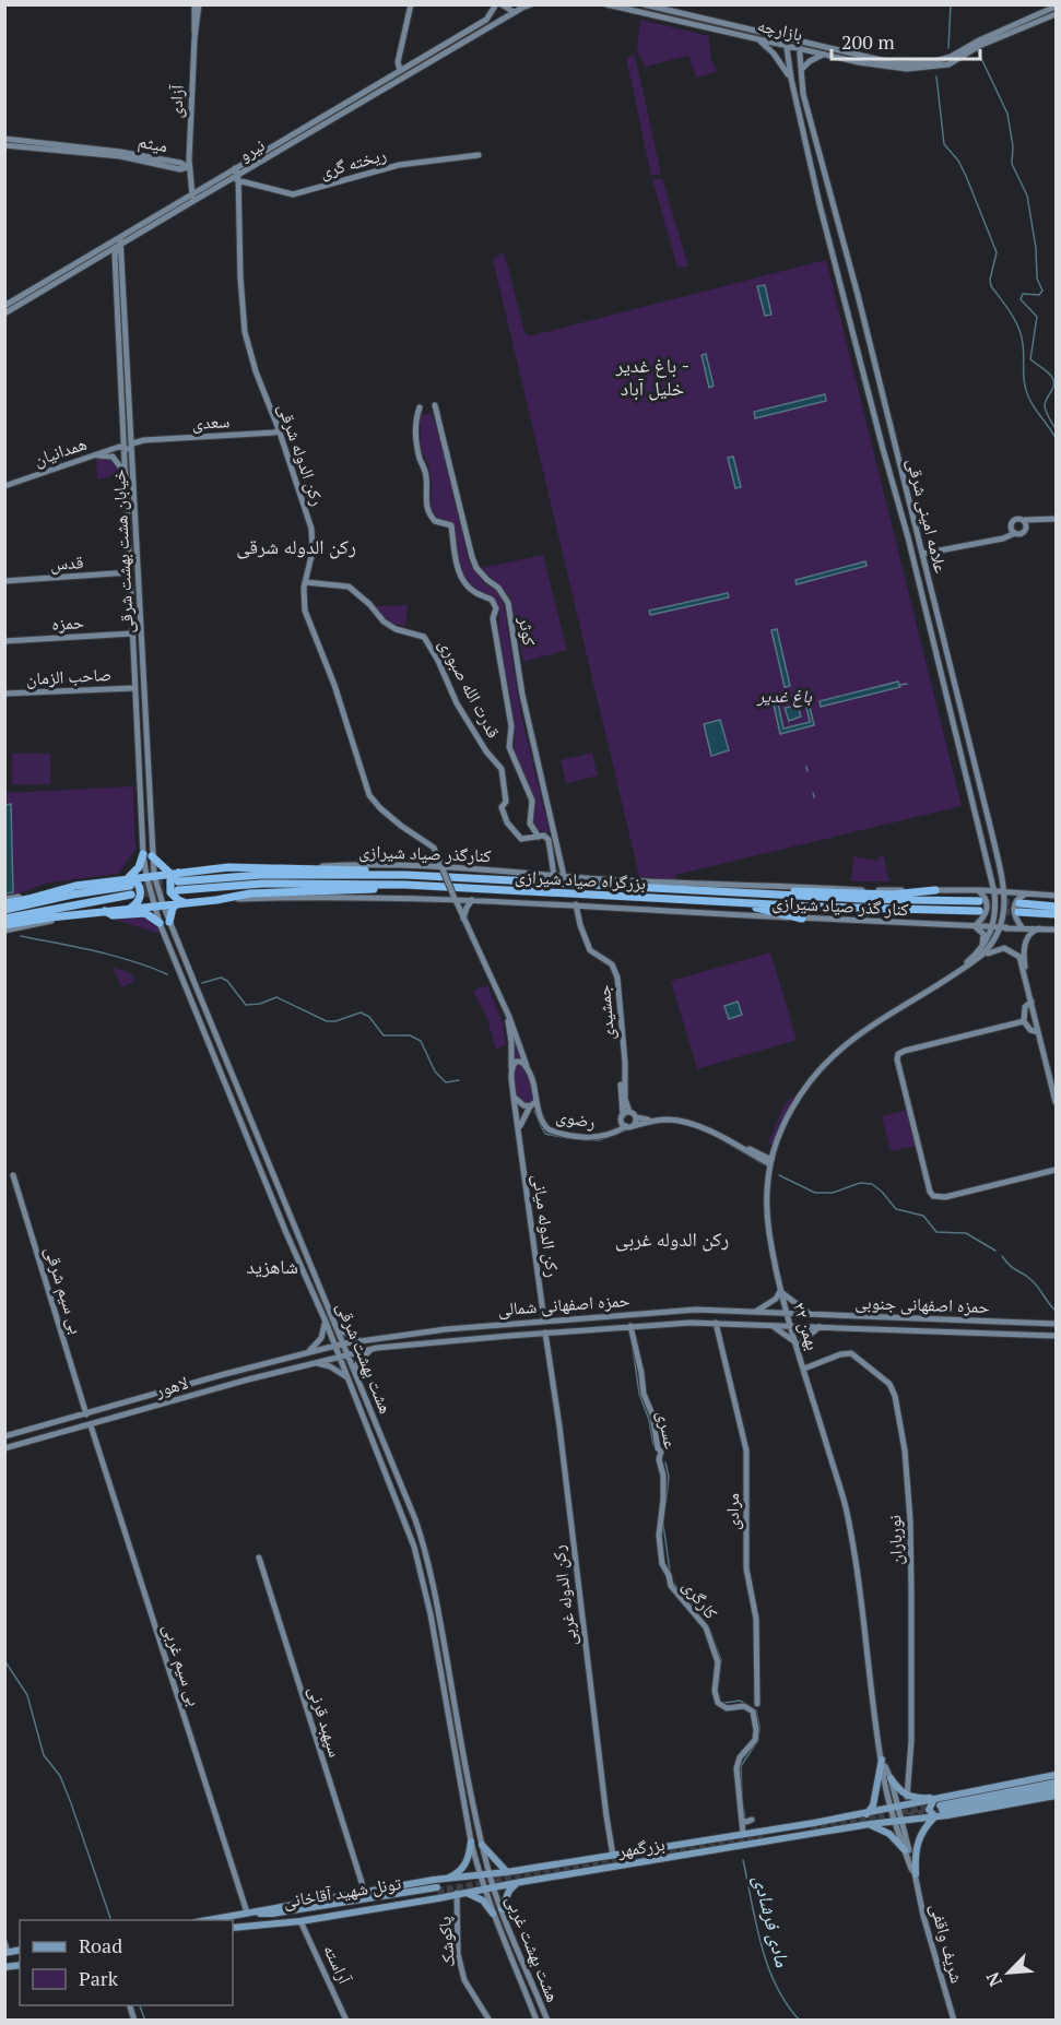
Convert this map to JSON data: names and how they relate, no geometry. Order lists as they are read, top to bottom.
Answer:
{
  "streets": {
    "highway": ["بزرگراه صیاد شیرازی"],
    "main road": [
      "بازارچه",
      "آزادی",
      "میثم",
      "نیرو",
      "ریخته گری",
      "سعدی",
      "همدانیان",
      "رکن الدوله شرقی",
      "علامه امینی شرقی",
      "خیابان هشت بهشت شرقی",
      "قدس",
      "حمزه",
      "کوثر",
      "صاحب الزمان",
      "قدرت الله صبوری",
      "کنارگذر صیاد شیرازی",
      "کنار گذر صیاد شیرازی",
      "جمشیدی",
      "رضوی",
      "رکن الدوله میانی",
      "بی سیم شرقی",
      "حمزه اصفهانی شمالی",
      "حمزه اصفهانی جنوبی",
      "۲۲ بهمن",
      "هشت بهشت شرقی",
      "لاهور",
      "عسری",
      "مرادی",
      "نورباران",
      "رکن الدوله غربی",
      "کارگری",
      "بی سیم غربی",
      "سپهبد قرنی",
      "بزرگمهر",
      "تونل شهید آقاخانی",
      "پاکوشک",
      "شریف واقفی",
      "هشت بهشت غربی",
      "آراسته"
    ]
  },
  "crossings": [
    ["بازارچه", "علامه امینی شرقی"],
    ["آزادی", "میثم"],
    ["آزادی", "نیرو"],
    ["نیرو", "ریخته گری"],
    ["نیرو", "رکن الدوله شرقی"],
    ["ریخته گری", "رکن الدوله شرقی"],
    ["سعدی", "همدانیان"],
    ["سعدی", "رکن الدوله شرقی"],
    ["سعدی", "خیابان هشت بهشت شرقی"],
    ["همدانیان", "خیابان هشت بهشت شرقی"],
    ["رکن الدوله شرقی", "قدرت الله صبوری"],
    ["رکن الدوله شرقی", "کنارگذر صیاد شیرازی"],
    ["علامه امینی شرقی", "کنارگذر صیاد شیرازی"],
    ["علامه امینی شرقی", "کنار گذر صیاد شیرازی"],
    ["علامه امینی شرقی", "۲۲ بهمن"],
    ["خیابان هشت بهشت شرقی", "قدس"],
    ["خیابان هشت بهشت شرقی", "حمزه"],
    ["خیابان هشت بهشت شرقی", "صاحب الزمان"],
    ["خیابان هشت بهشت شرقی", "هشت بهشت شرقی"],
    ["کوثر", "کنارگذر صیاد شیرازی"],
    ["کنار گذر صیاد شیرازی", "جمشیدی"],
    ["جمشیدی", "رضوی"],
    ["رضوی", "رکن الدوله میانی"],
    ["رکن الدوله میانی", "حمزه اصفهانی شمالی"],
    ["بی سیم شرقی", "لاهور"],
    ["حمزه اصفهانی شمالی", "حمزه اصفهانی جنوبی"],
    ["حمزه اصفهانی شمالی", "۲۲ بهمن"],
    ["حمزه اصفهانی شمالی", "هشت بهشت شرقی"],
    ["حمزه اصفهانی شمالی", "لاهور"],
    ["حمزه اصفهانی شمالی", "عسری"],
    ["حمزه اصفهانی شمالی", "مرادی"],
    ["حمزه اصفهانی شمالی", "رکن الدوله غربی"],
    ["حمزه اصفهانی جنوبی", "۲۲ بهمن"],
    ["۲۲ بهمن", "نورباران"],
    ["۲۲ بهمن", "بزرگمهر"],
    ["هشت بهشت شرقی", "لاهور"],
    ["هشت بهشت شرقی", "بزرگمهر"],
    ["هشت بهشت شرقی", "هشت بهشت غربی"],
    ["لاهور", "بی سیم غربی"],
    ["عسری", "کارگری"],
    ["رکن الدوله غربی", "بزرگمهر"],
    ["کارگری", "بزرگمهر"],
    ["بی سیم غربی", "بزرگمهر"],
    ["سپهبد قرنی", "بزرگمهر"],
    ["بزرگمهر", "تونل شهید آقاخانی"],
    ["بزرگمهر", "پاکوشک"],
    ["بزرگمهر", "شریف واقفی"],
    ["بزرگمهر", "هشت بهشت غربی"],
    ["بزرگمهر", "آراسته"]
  ],
  "districts": [
    "باغ غدیر - خلیل آباد",
    "رکن الدوله شرقی",
    "رکن الدوله غربی",
    "شاهزید"
  ],
  "water": ["مادی فرشادی"],
  "parks": ["باغ غدیر"],
  "legend": ["Road", "Park"],
  "scale_bar": "200 m",
  "north": "bottom left"
}
